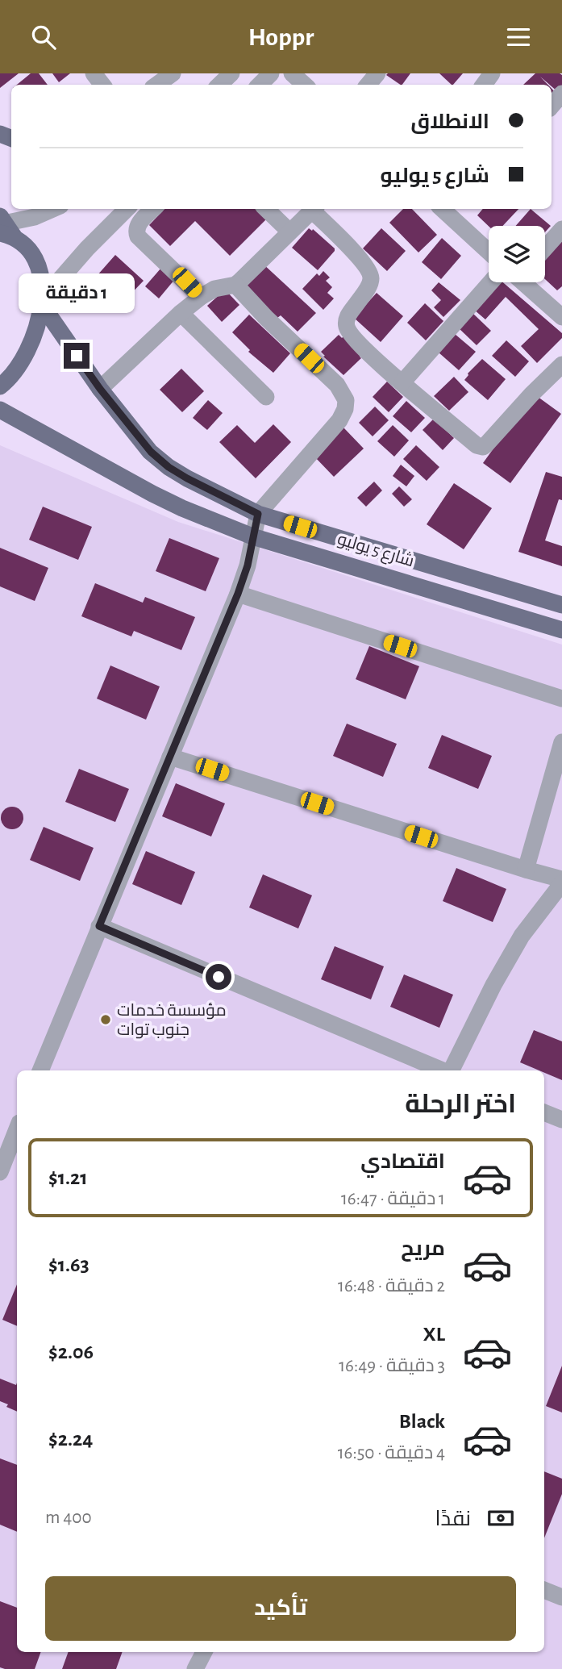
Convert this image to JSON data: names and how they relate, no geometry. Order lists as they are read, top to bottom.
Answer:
{
  "streets": {
    "main road": ["شارع 5 يوليو"]
  },
  "places": ["مؤسسة خدمات جنوب توات"],
  "page": {
    "header": "Hoppr",
    "banner": ["الانطلاق", "شارع 5 يوليو"],
    "bubble": "1 دقيقة",
    "heading": "اختر الرحلة",
    "list": [
      {
        "name": "اقتصادي",
        "note": "1 دقيقة · 16:47",
        "value": "$1.21"
      },
      {
        "name": "مريح",
        "note": "2 دقيقة · 16:48",
        "value": "$1.63"
      },
      {
        "name": "XL",
        "note": "3 دقيقة · 16:49",
        "value": "$2.06"
      },
      {
        "name": "Black",
        "note": "4 دقيقة · 16:50",
        "value": "$2.24"
      }
    ],
    "pay": ["نقدًا", "400 m"],
    "buttons": "تأكيد"
  }
}
